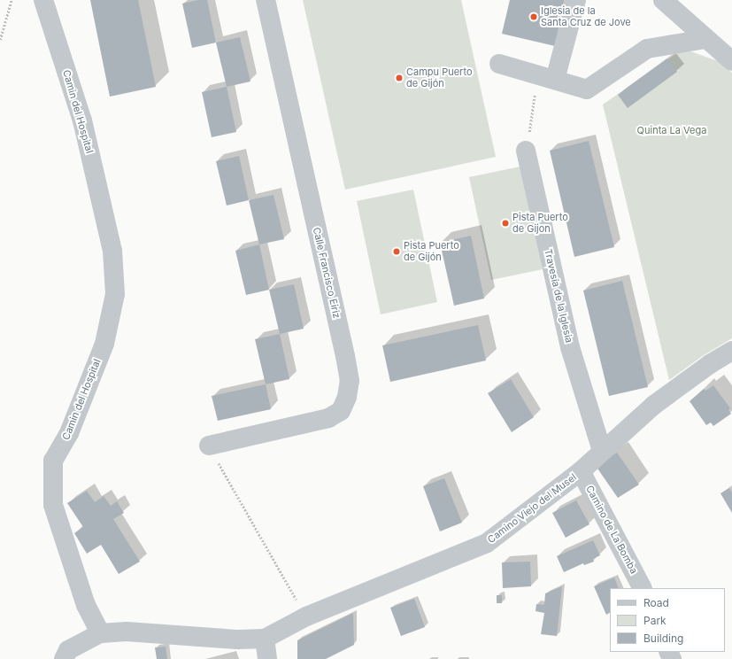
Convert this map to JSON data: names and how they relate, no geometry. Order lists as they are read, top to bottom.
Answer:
{
  "streets": {
    "street": [
      "Camin del Hospital",
      "Calle Francisco Eiriz",
      "Travesía de la Iglesia",
      "Camino Viejo del Musel",
      "Camino de La Bomba"
    ]
  },
  "crossings": [
    ["Travesía de la Iglesia", "Camino Viejo del Musel"],
    ["Camino Viejo del Musel", "Camino de La Bomba"]
  ],
  "parks": ["Quinta La Vega"],
  "places": [
    "Iglesia de la Santa Cruz de Jove",
    "Campu Puerto de Gijón",
    "Pista Puerto de Gijon",
    "Pista Puerto de Gijón"
  ],
  "legend": ["Road", "Park", "Building"]
}
